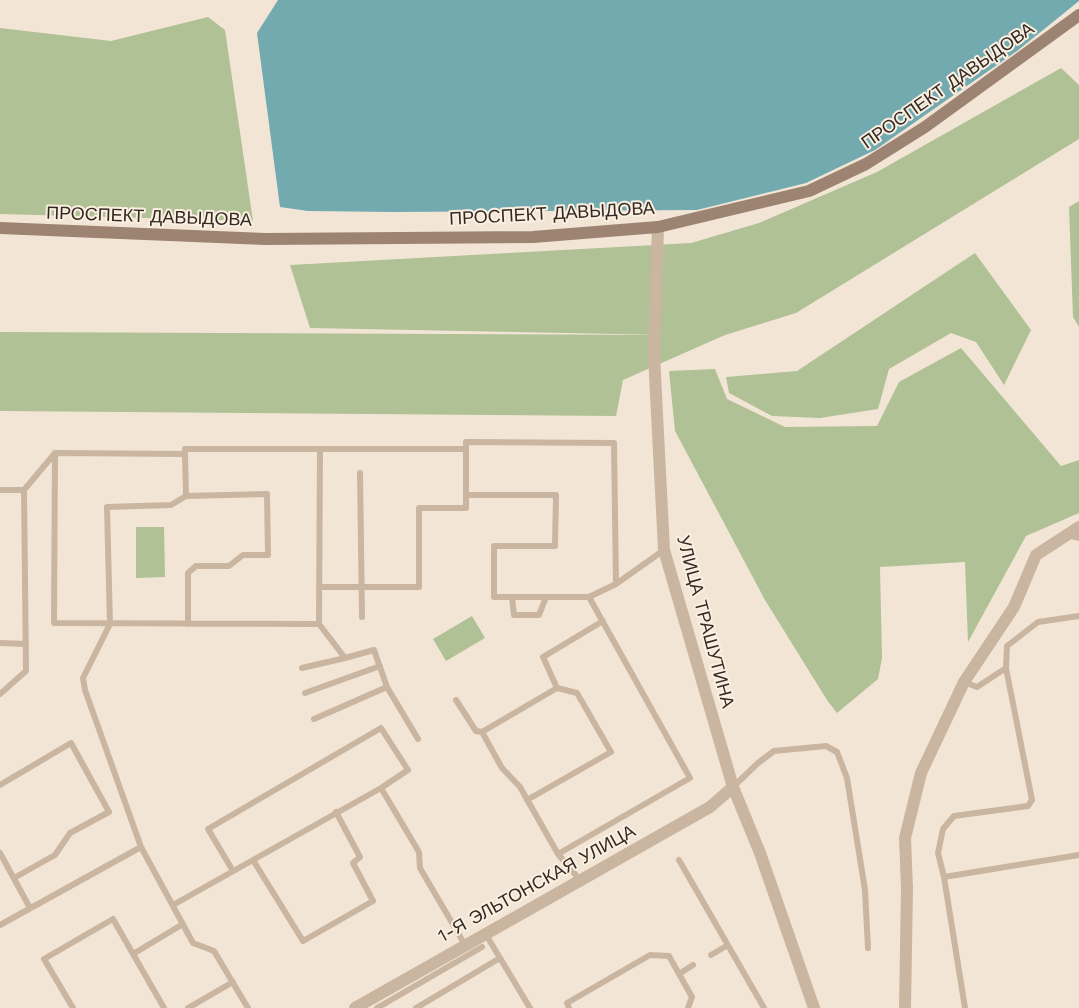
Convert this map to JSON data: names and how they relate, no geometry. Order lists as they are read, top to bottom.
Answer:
{
  "streets": {
    "street": ["ПРОСПЕКТ ДАВЫДОВА", "УЛИЦА ТРАШУТИНА", "1-Я ЭЛЬТОНСКАЯ УЛИЦА"]
  },
  "crossings": [
    ["ПРОСПЕКТ ДАВЫДОВА", "УЛИЦА ТРАШУТИНА"],
    ["УЛИЦА ТРАШУТИНА", "1-Я ЭЛЬТОНСКАЯ УЛИЦА"]
  ]
}
